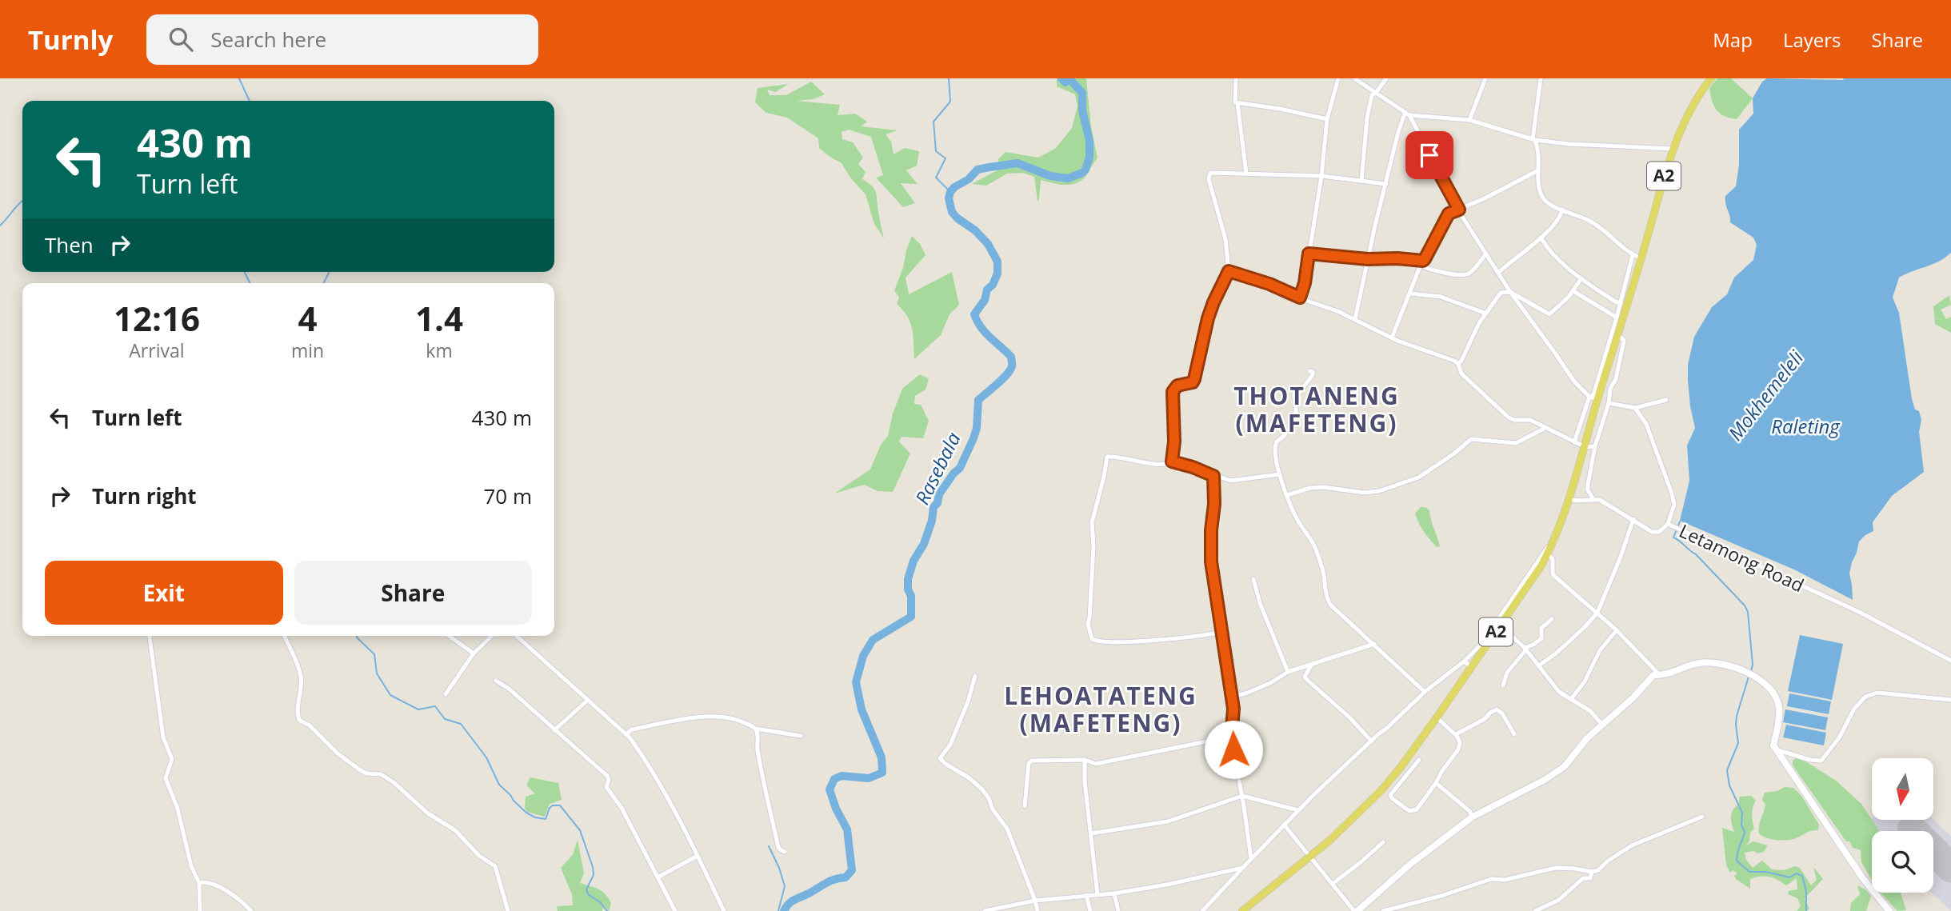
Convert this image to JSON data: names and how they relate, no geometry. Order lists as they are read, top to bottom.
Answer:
{
  "streets": {
    "main road": ["A2"],
    "street": ["Letamong Road"]
  },
  "districts": ["THOTANENG (MAFETENG)", "LEHOATATENG (MAFETENG)"],
  "water": ["Mokhemeleli", "Raleting", "Rasebala"],
  "north": "bottom",
  "page": {
    "header": "Turnly",
    "search": "Search here",
    "nav": ["Map", "Layers", "Share"],
    "turn": ["430 m", "Turn left"],
    "then": "Then",
    "eta": [
      "12:16",
      "Arrival",
      "4",
      "min",
      "1.4",
      "km"
    ],
    "list": [
      {
        "name": "Turn left",
        "value": "430 m"
      },
      {
        "name": "Turn right",
        "value": "70 m"
      }
    ],
    "buttons": ["Exit", "Share"]
  }
}
